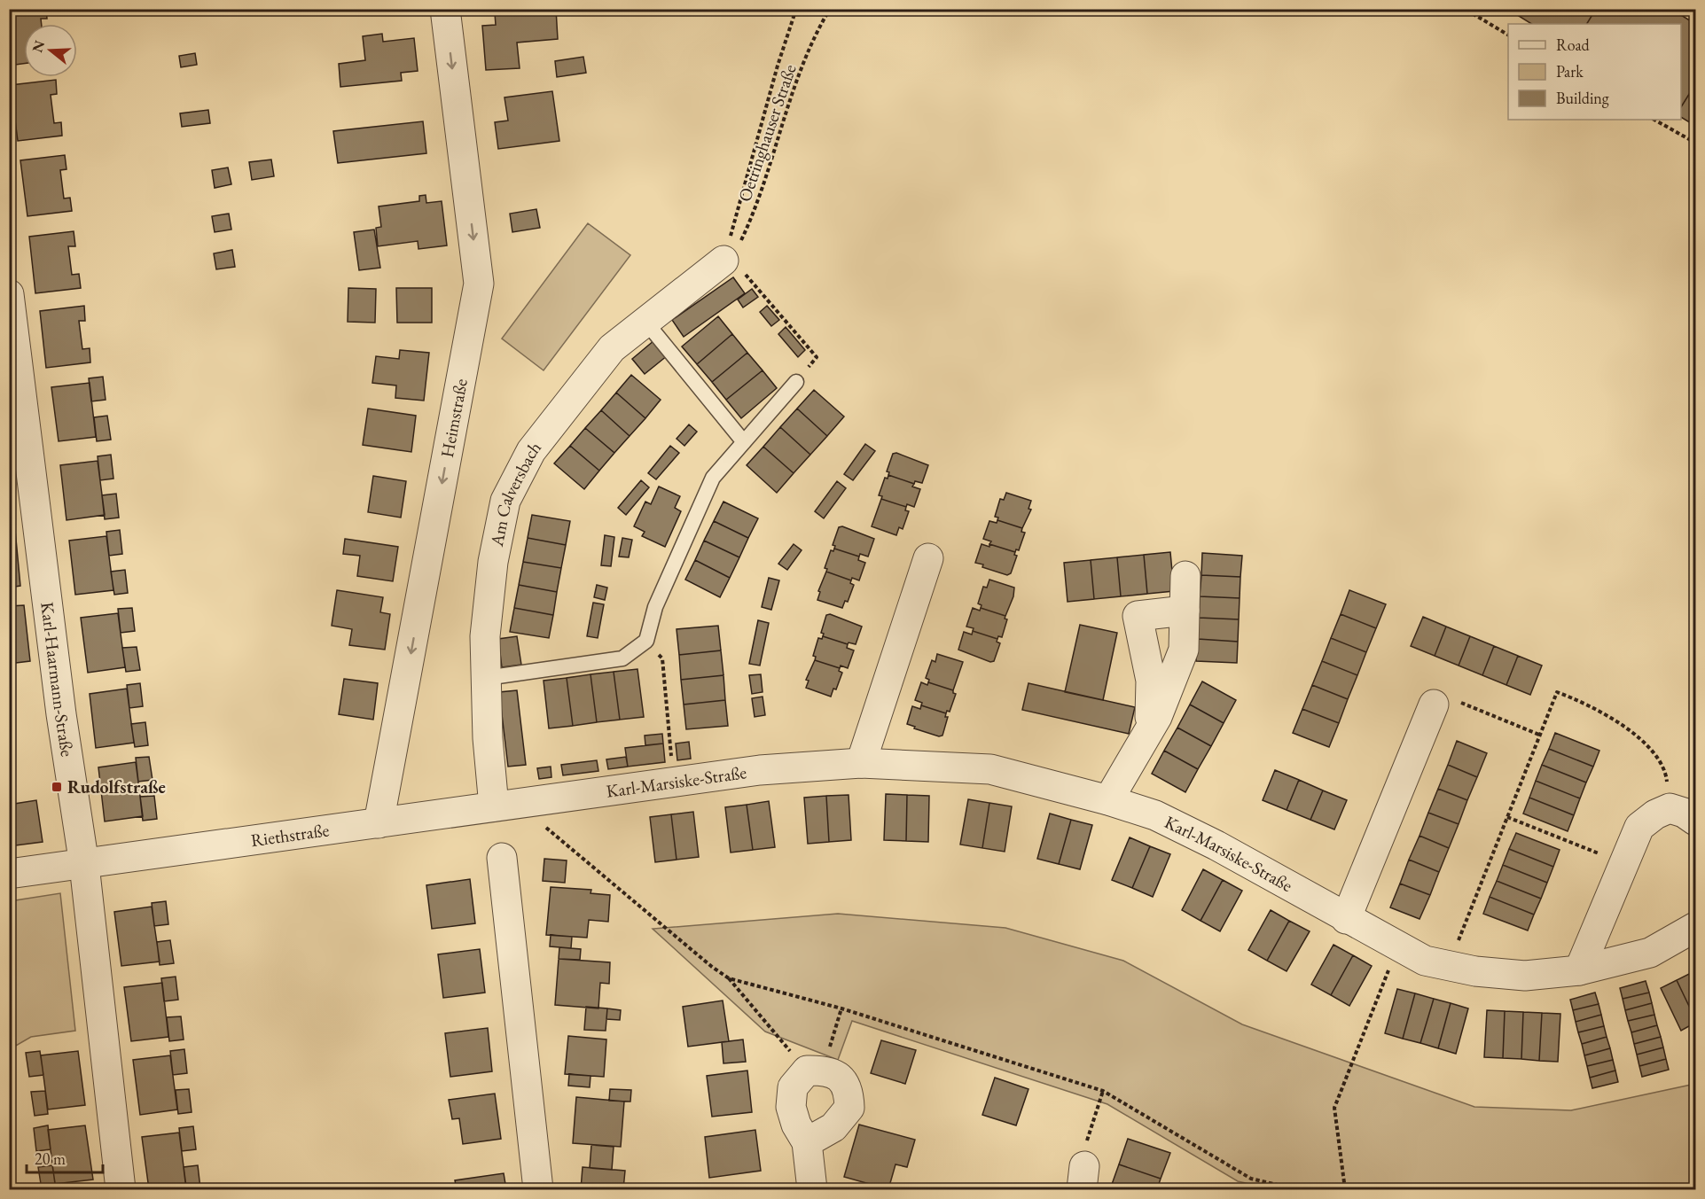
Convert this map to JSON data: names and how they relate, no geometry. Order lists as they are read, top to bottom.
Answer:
{
  "streets": {
    "street": [
      "Heimstraße",
      "Am Calversbach",
      "Karl-Haarmann-Straße",
      "Karl-Marsiske-Straße",
      "Riethstraße"
    ],
    "path": ["Oetringhauser Straße"]
  },
  "crossings": [
    ["Oetringhauser Straße", "Am Calversbach"],
    ["Heimstraße", "Riethstraße"],
    ["Am Calversbach", "Karl-Marsiske-Straße"],
    ["Am Calversbach", "Riethstraße"],
    ["Karl-Haarmann-Straße", "Riethstraße"],
    ["Karl-Marsiske-Straße", "Riethstraße"]
  ],
  "one_way": ["Heimstraße"],
  "places": {
    "transit": ["Rudolfstraße"]
  },
  "legend": ["Road", "Park", "Building"],
  "scale_bar": "20 m",
  "north": "left"
}
